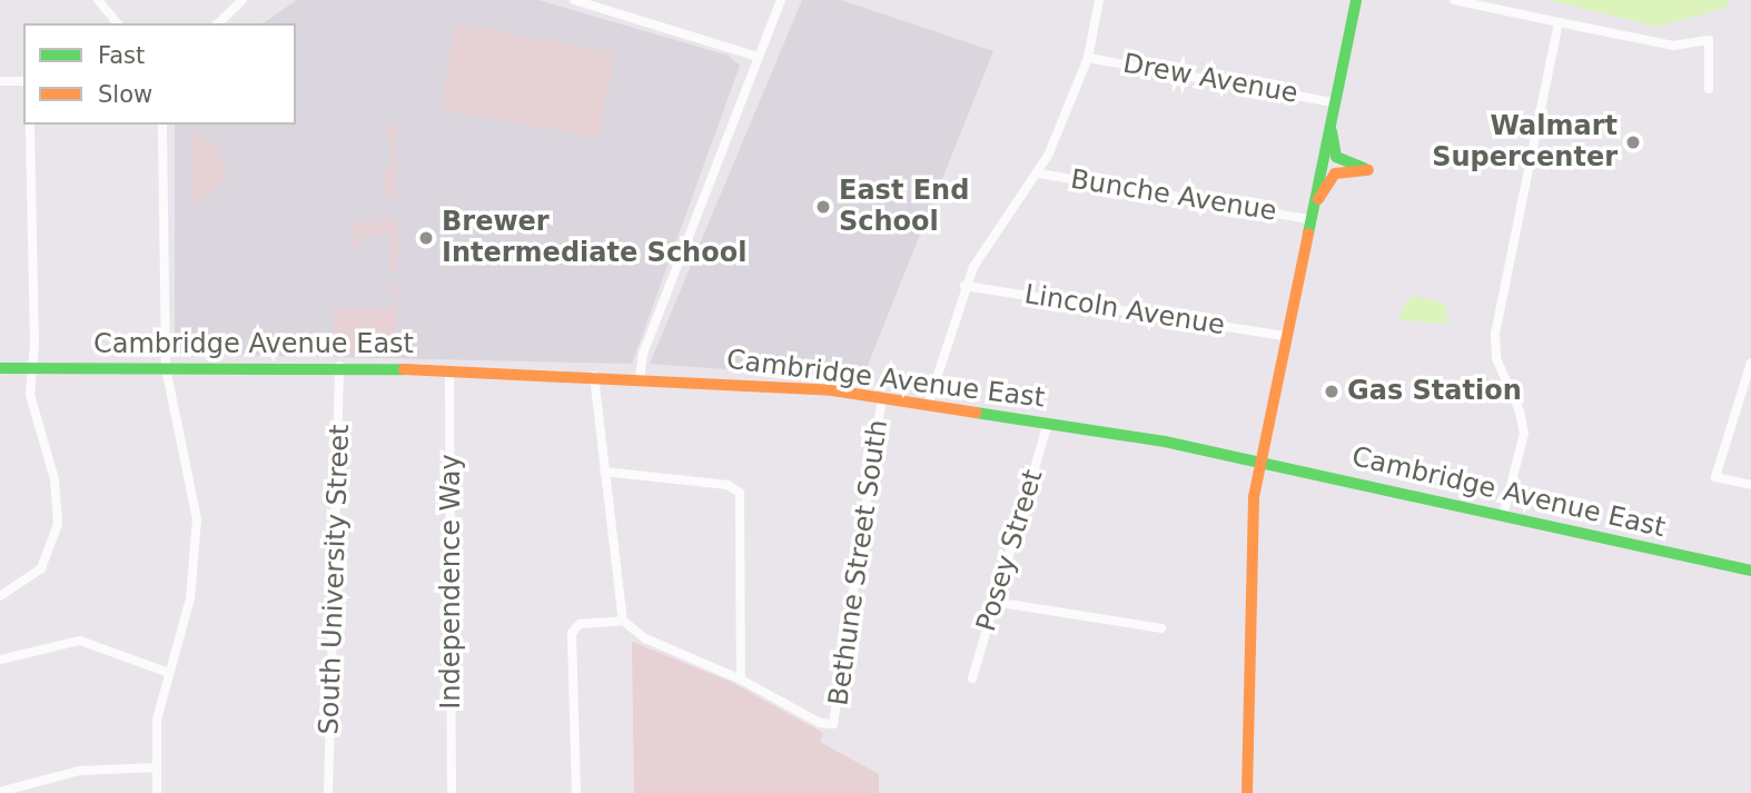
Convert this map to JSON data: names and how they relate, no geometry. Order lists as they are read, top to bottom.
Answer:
{
  "streets": {
    "main road": ["Cambridge Avenue East"],
    "street": [
      "Drew Avenue",
      "Bunche Avenue",
      "Lincoln Avenue",
      "Posey Street",
      "Bethune Street South",
      "South University Street",
      "Independence Way"
    ]
  },
  "crossings": [
    ["Cambridge Avenue East", "Posey Street"],
    ["Cambridge Avenue East", "Bethune Street South"],
    ["Cambridge Avenue East", "South University Street"],
    ["Cambridge Avenue East", "Independence Way"]
  ],
  "places": [
    "Walmart Supercenter",
    "East End School",
    "Brewer Intermediate School",
    "Gas Station"
  ],
  "legend": ["Fast", "Slow"]
}
